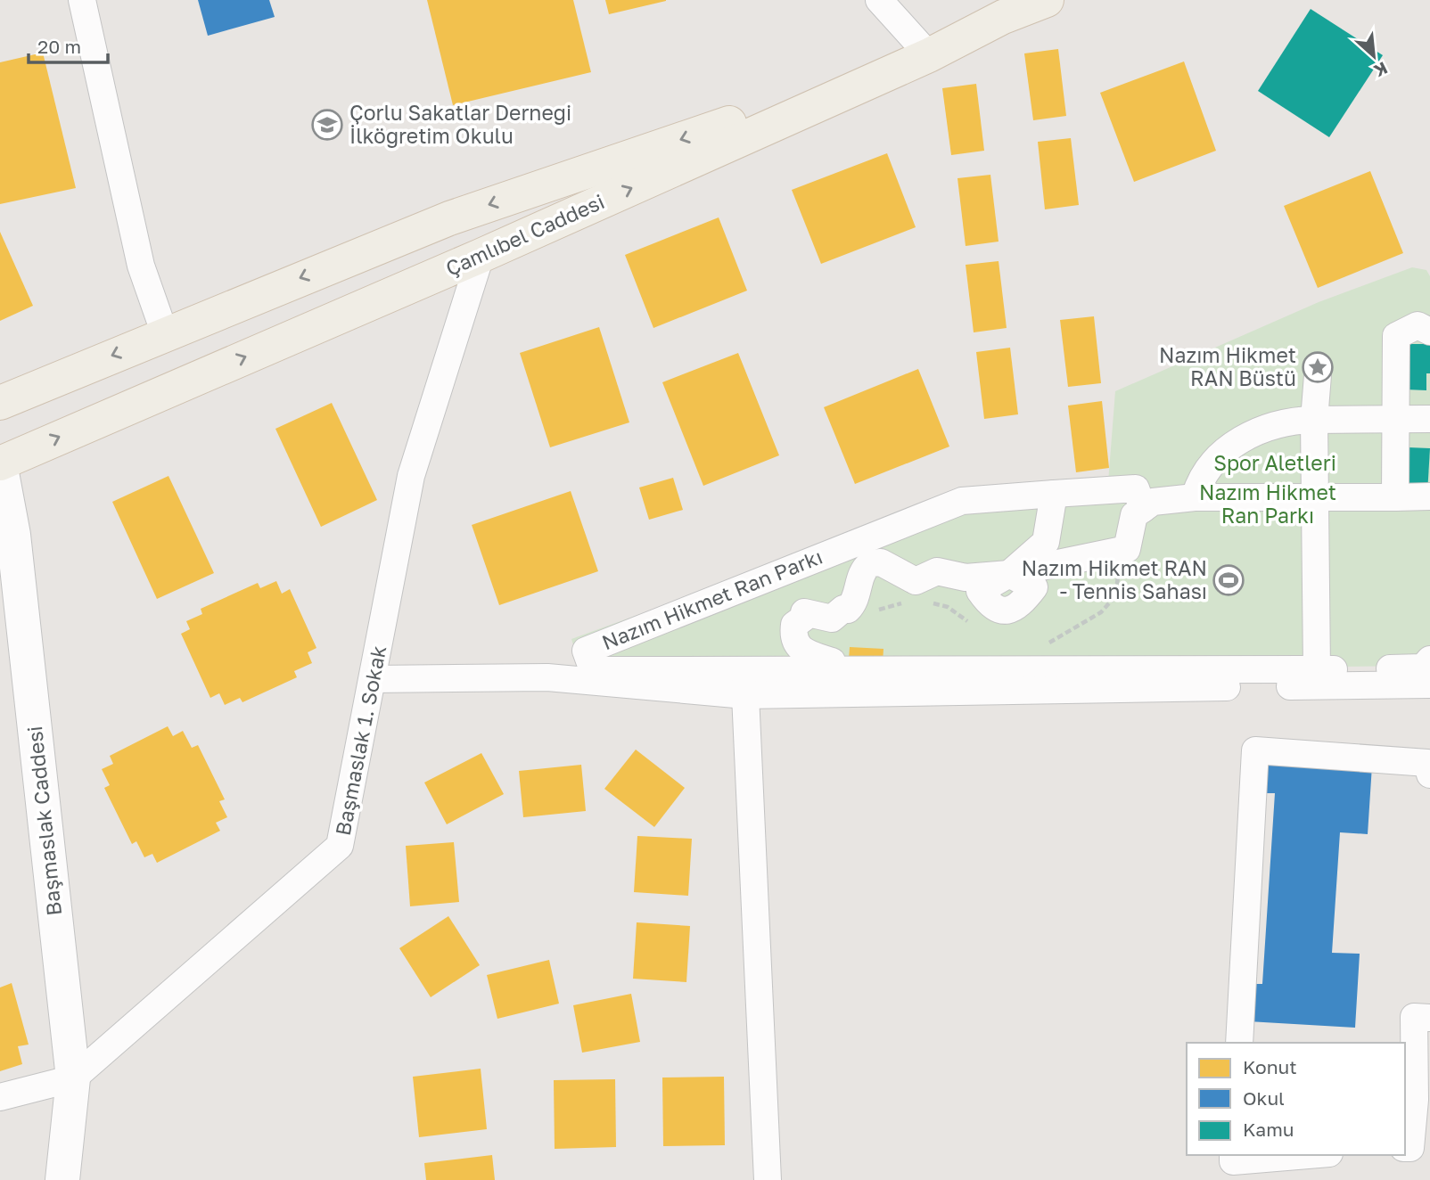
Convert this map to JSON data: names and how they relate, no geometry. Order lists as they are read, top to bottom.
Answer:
{
  "streets": {
    "main road": ["Çamlıbel Caddesi"],
    "street": ["Nazım Hikmet Ran Parkı", "Başmaslak 1. Sokak", "Başmaslak Caddesi"]
  },
  "crossings": [
    ["Çamlıbel Caddesi", "Başmaslak 1. Sokak"],
    ["Çamlıbel Caddesi", "Başmaslak Caddesi"],
    ["Başmaslak 1. Sokak", "Başmaslak Caddesi"]
  ],
  "parks": ["Spor Aletleri", "Nazım Hikmet Ran Parkı"],
  "places": {
    "school or university": ["Çorlu Sakatlar Derneği İlköğretim Okulu"],
    "place": ["Nazım Hikmet RAN Büstü"],
    "sports": ["Nazım Hikmet RAN - Tennis Sahası"]
  },
  "legend": ["Konut", "Okul", "Kamu"],
  "scale_bar": "20 m",
  "north": "bottom right"
}
